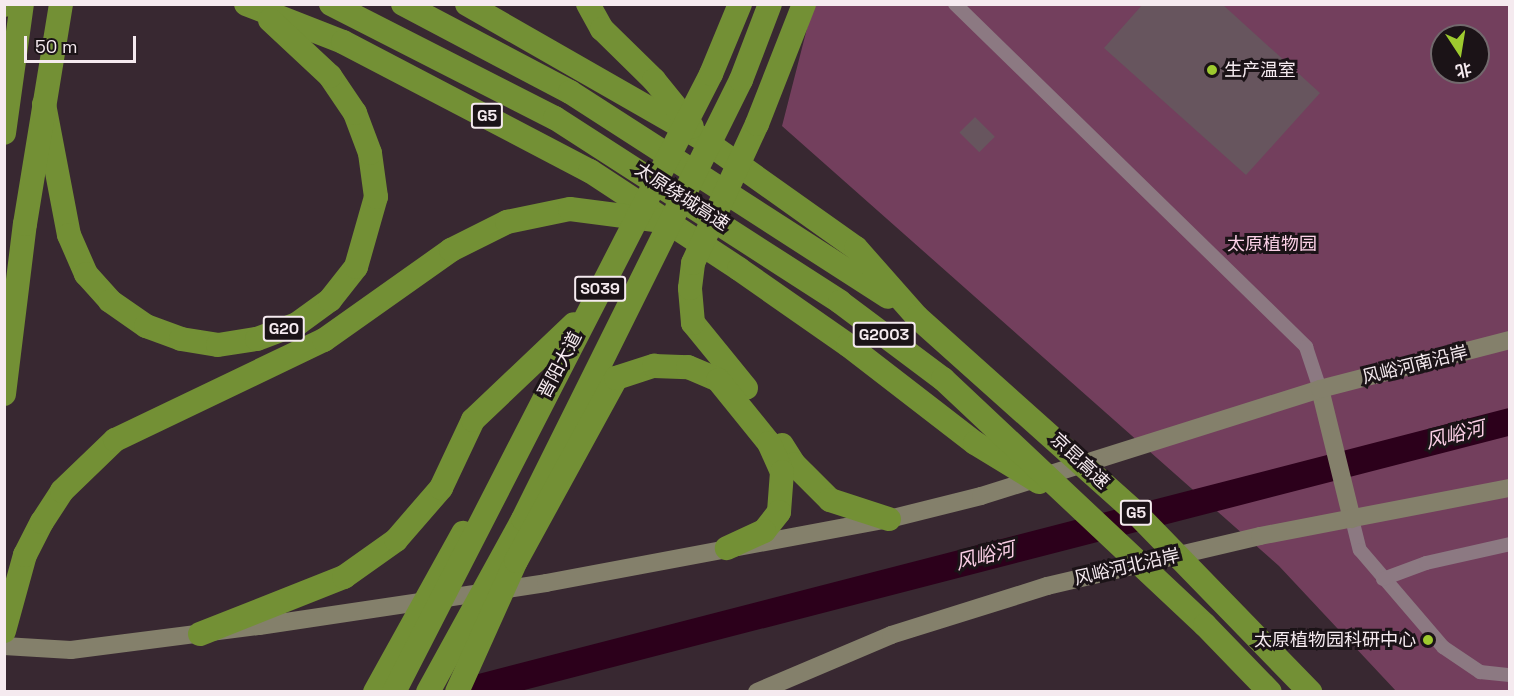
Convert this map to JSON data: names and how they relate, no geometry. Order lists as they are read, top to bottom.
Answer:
{
  "streets": {
    "highway": [
      "G5",
      "太原绕城高速",
      "S039",
      "G20",
      "G2003",
      "晋阳大道",
      "京昆高速"
    ],
    "street": ["风峪河南沿岸", "风峪河北沿岸"]
  },
  "crossings": [
    ["G5", "太原绕城高速"],
    ["G5", "G20"],
    ["G5", "京昆高速"],
    ["太原绕城高速", "京昆高速"],
    ["S039", "晋阳大道"]
  ],
  "water": ["风峪河"],
  "parks": ["太原植物园"],
  "places": ["生产温室", "太原植物园科研中心"],
  "scale_bar": "50 m",
  "north": "bottom"
}
